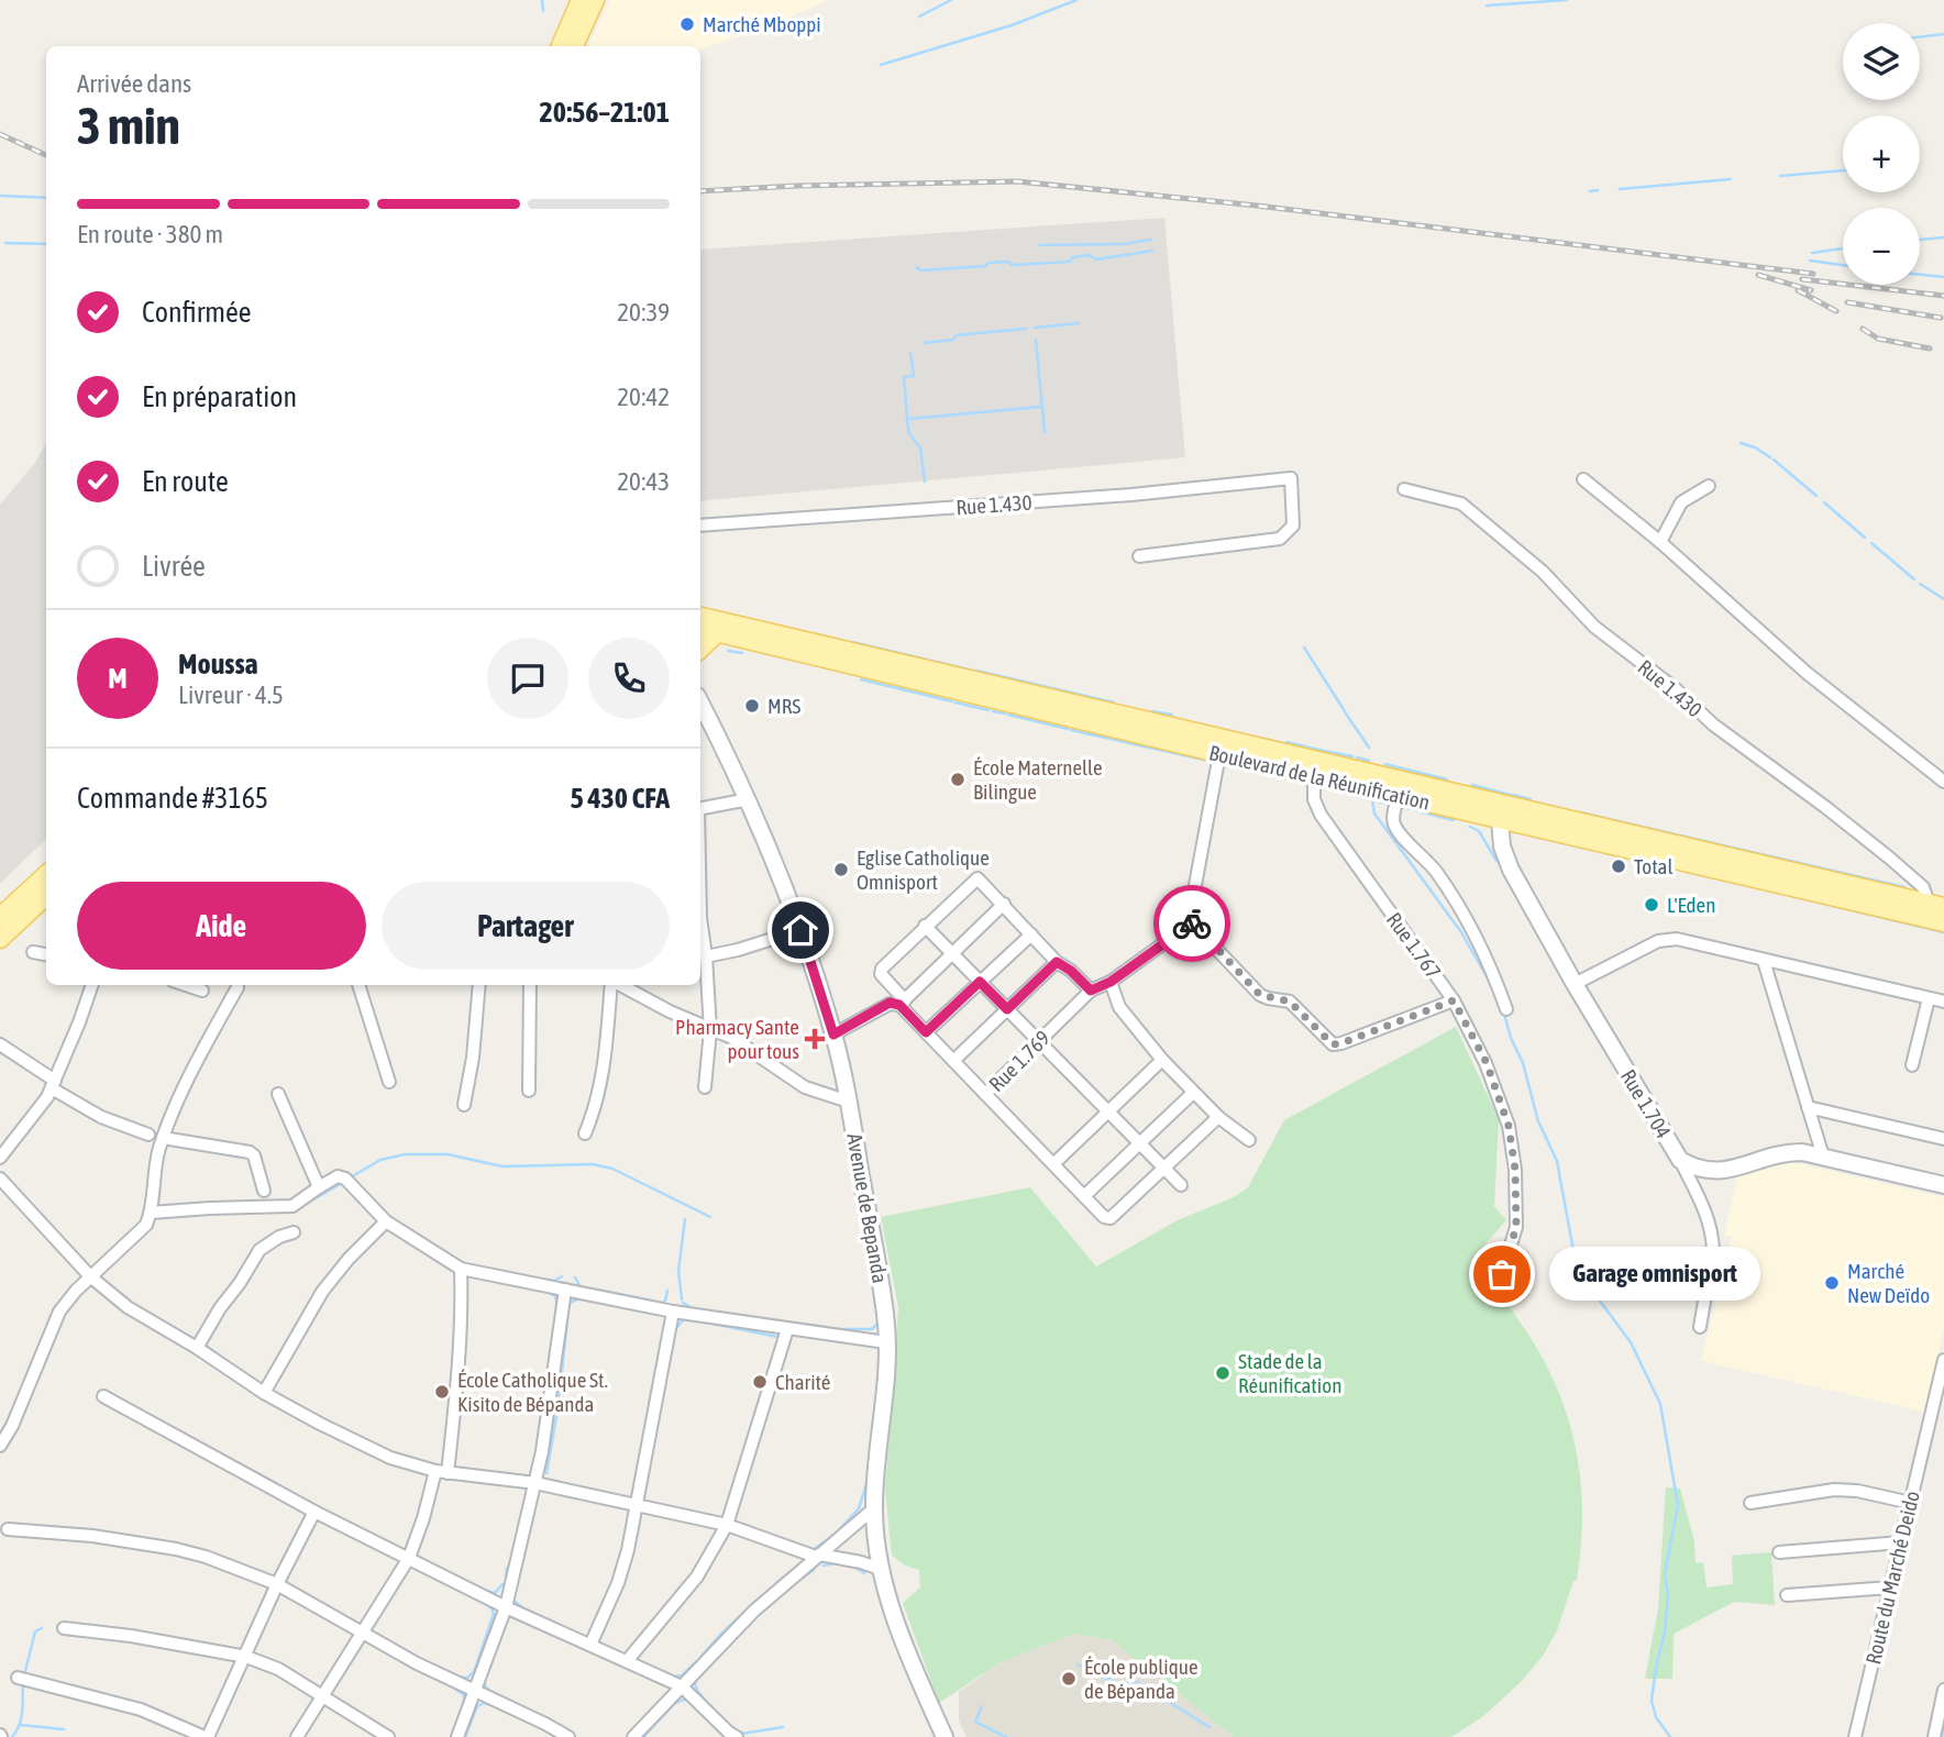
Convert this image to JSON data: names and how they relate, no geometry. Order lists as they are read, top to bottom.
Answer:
{
  "streets": {
    "main road": ["Boulevard de la Réunification", "Rue 1.704", "Avenue de Bepanda"],
    "street": [
      "Rue 1.430",
      "Rue 1.767",
      "Rue 1.769",
      "Route du Marché Deido"
    ]
  },
  "crossings": [
    ["Boulevard de la Réunification", "Rue 1.767"],
    ["Boulevard de la Réunification", "Rue 1.704"]
  ],
  "places": {
    "other": [
      "Marché Mboppi",
      "MRS",
      "École Maternelle Bilingue",
      "Total",
      "Eglise Catholique Omnisport",
      "L'Eden",
      "Garage omnisport",
      "Marché New Deïdo",
      "Stade de la Réunification",
      "Charité",
      "École Catholique St. Kisito de Bépanda",
      "École publique de Bépanda"
    ],
    "health": ["Pharmacy Sante pour tous"]
  },
  "page": {
    "map_buttons": ["+", "−"],
    "heading": ["3 min", "Arrivée dans", "20:56–21:01"],
    "panel": [
      "Moussa",
      "Livreur · 4.5",
      "Commande #3165",
      "5 430 CFA"
    ],
    "bar": "En route · 380 m",
    "list": [
      ["Confirmée", "20:39"],
      ["En préparation", "20:42"],
      ["En route", "20:43"],
      "Livrée"
    ],
    "round": "M",
    "buttons": ["Aide", "Partager"],
    "bubble": "Garage omnisport"
  }
}
